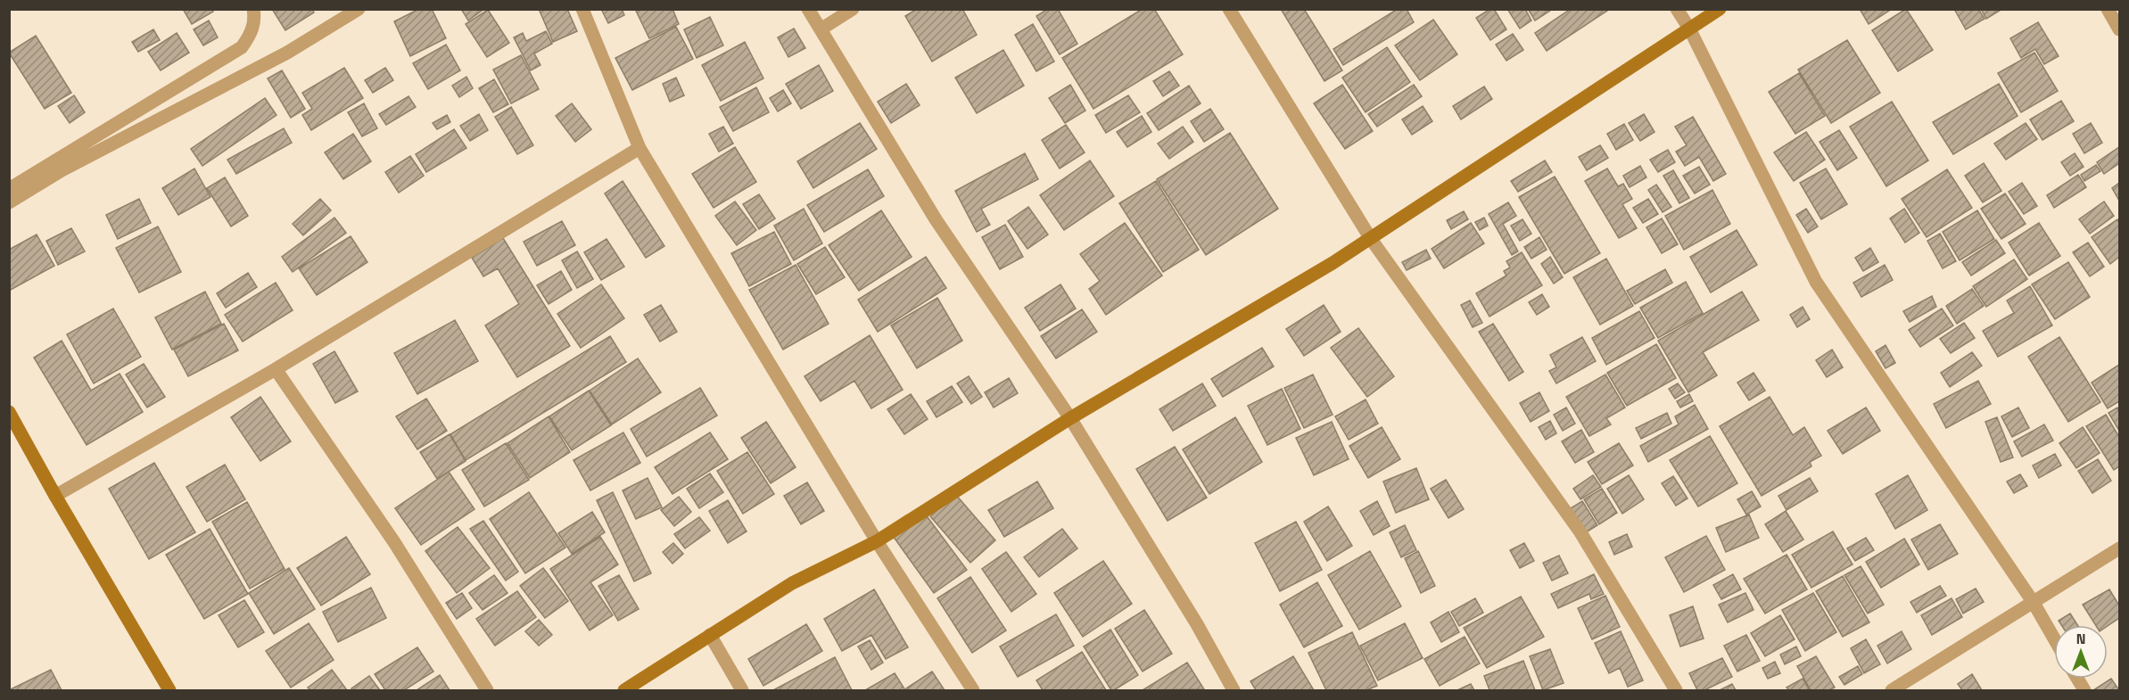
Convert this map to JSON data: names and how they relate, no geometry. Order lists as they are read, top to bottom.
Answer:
{
  "north": "top"
}
